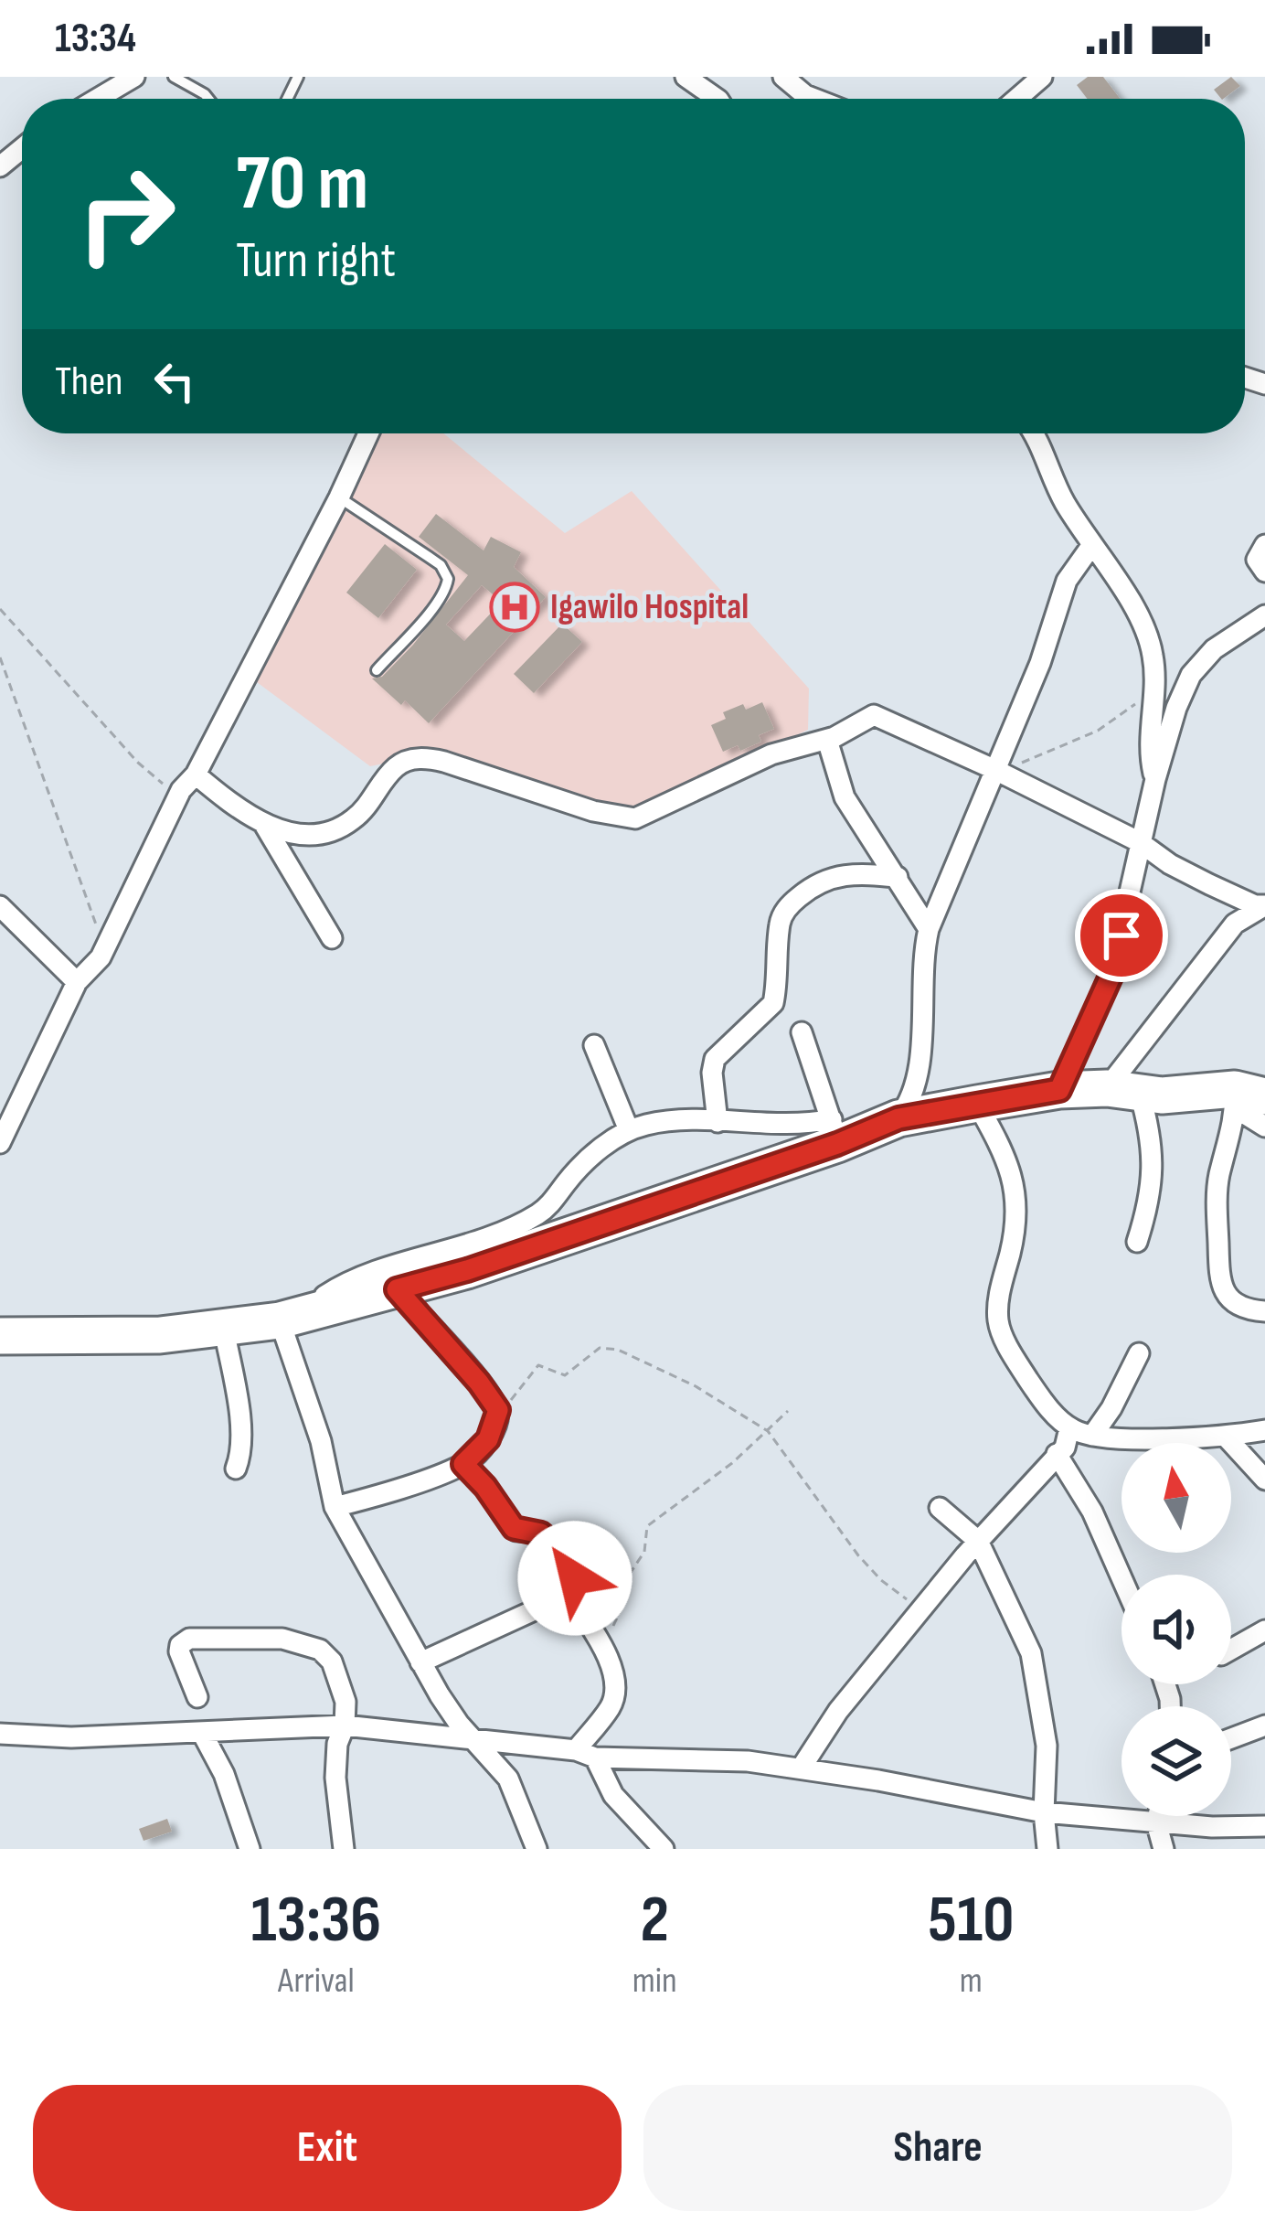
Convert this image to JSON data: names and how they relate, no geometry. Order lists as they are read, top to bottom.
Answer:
{
  "places": {
    "hospital": ["Igawilo Hospital"]
  },
  "north": "top",
  "page": {
    "status": "13:34",
    "turn": ["70 m", "Turn right"],
    "then": "Then",
    "eta": [
      "13:36",
      "Arrival",
      "2",
      "min",
      "510",
      "m"
    ],
    "buttons": ["Exit", "Share"]
  }
}
